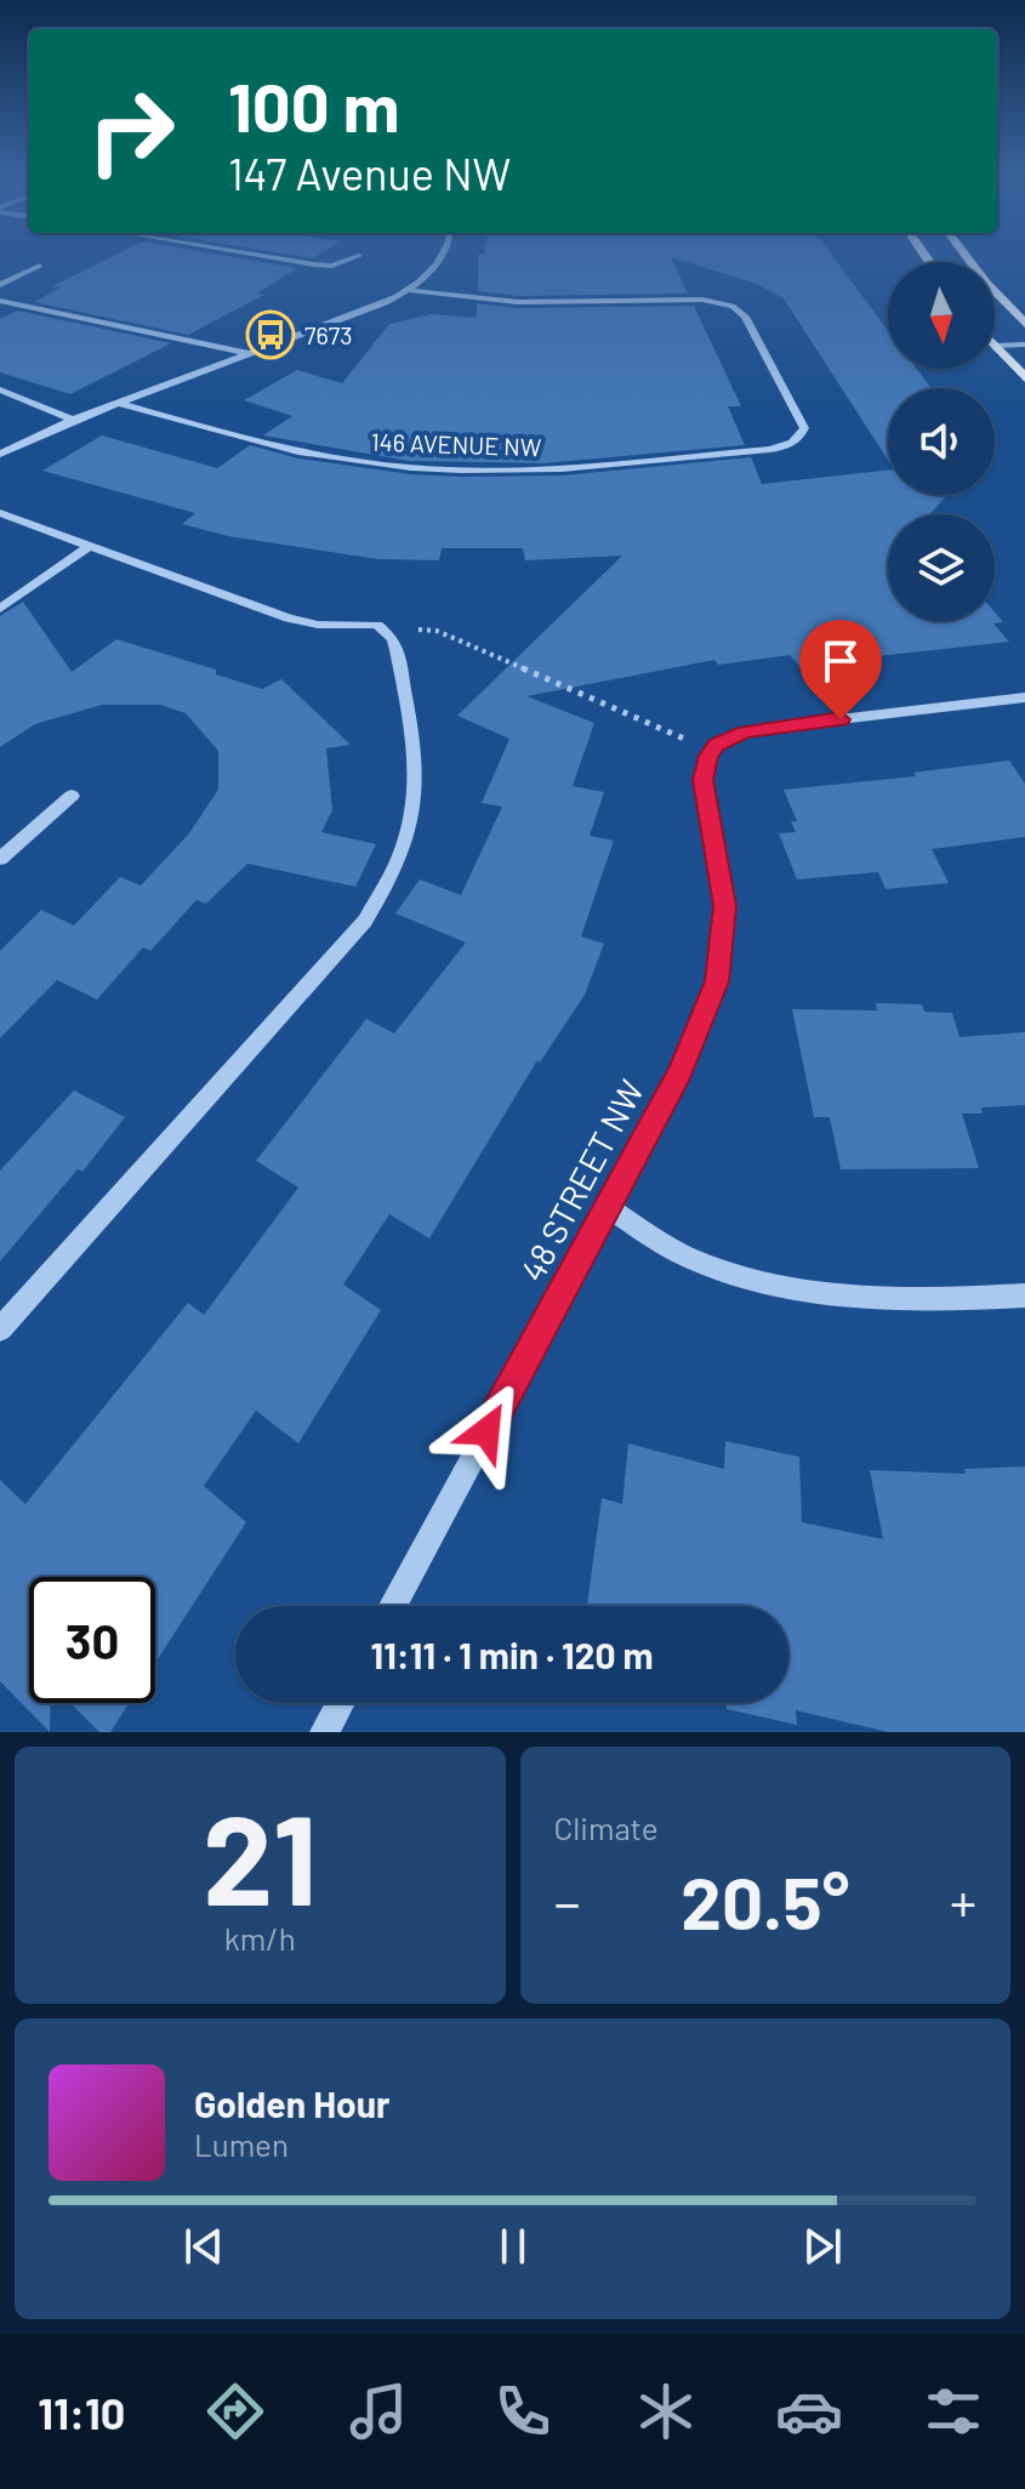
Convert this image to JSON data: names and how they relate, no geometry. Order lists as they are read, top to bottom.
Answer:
{
  "streets": {
    "street": ["146 AVENUE NW", "48 STREET NW"]
  },
  "places": {
    "bus stop": ["7673"]
  },
  "north": "bottom",
  "page": {
    "turn": ["100 m", "147 Avenue NW"],
    "limit": "30",
    "trip": "11:11 · 1 min · 120 m",
    "tile": [
      ["21", "km/h"],
      "Climate"
    ],
    "heat": ["−", "20.5°", "+"],
    "song": ["Golden Hour", "Lumen"],
    "tabs": "11:10"
  }
}
